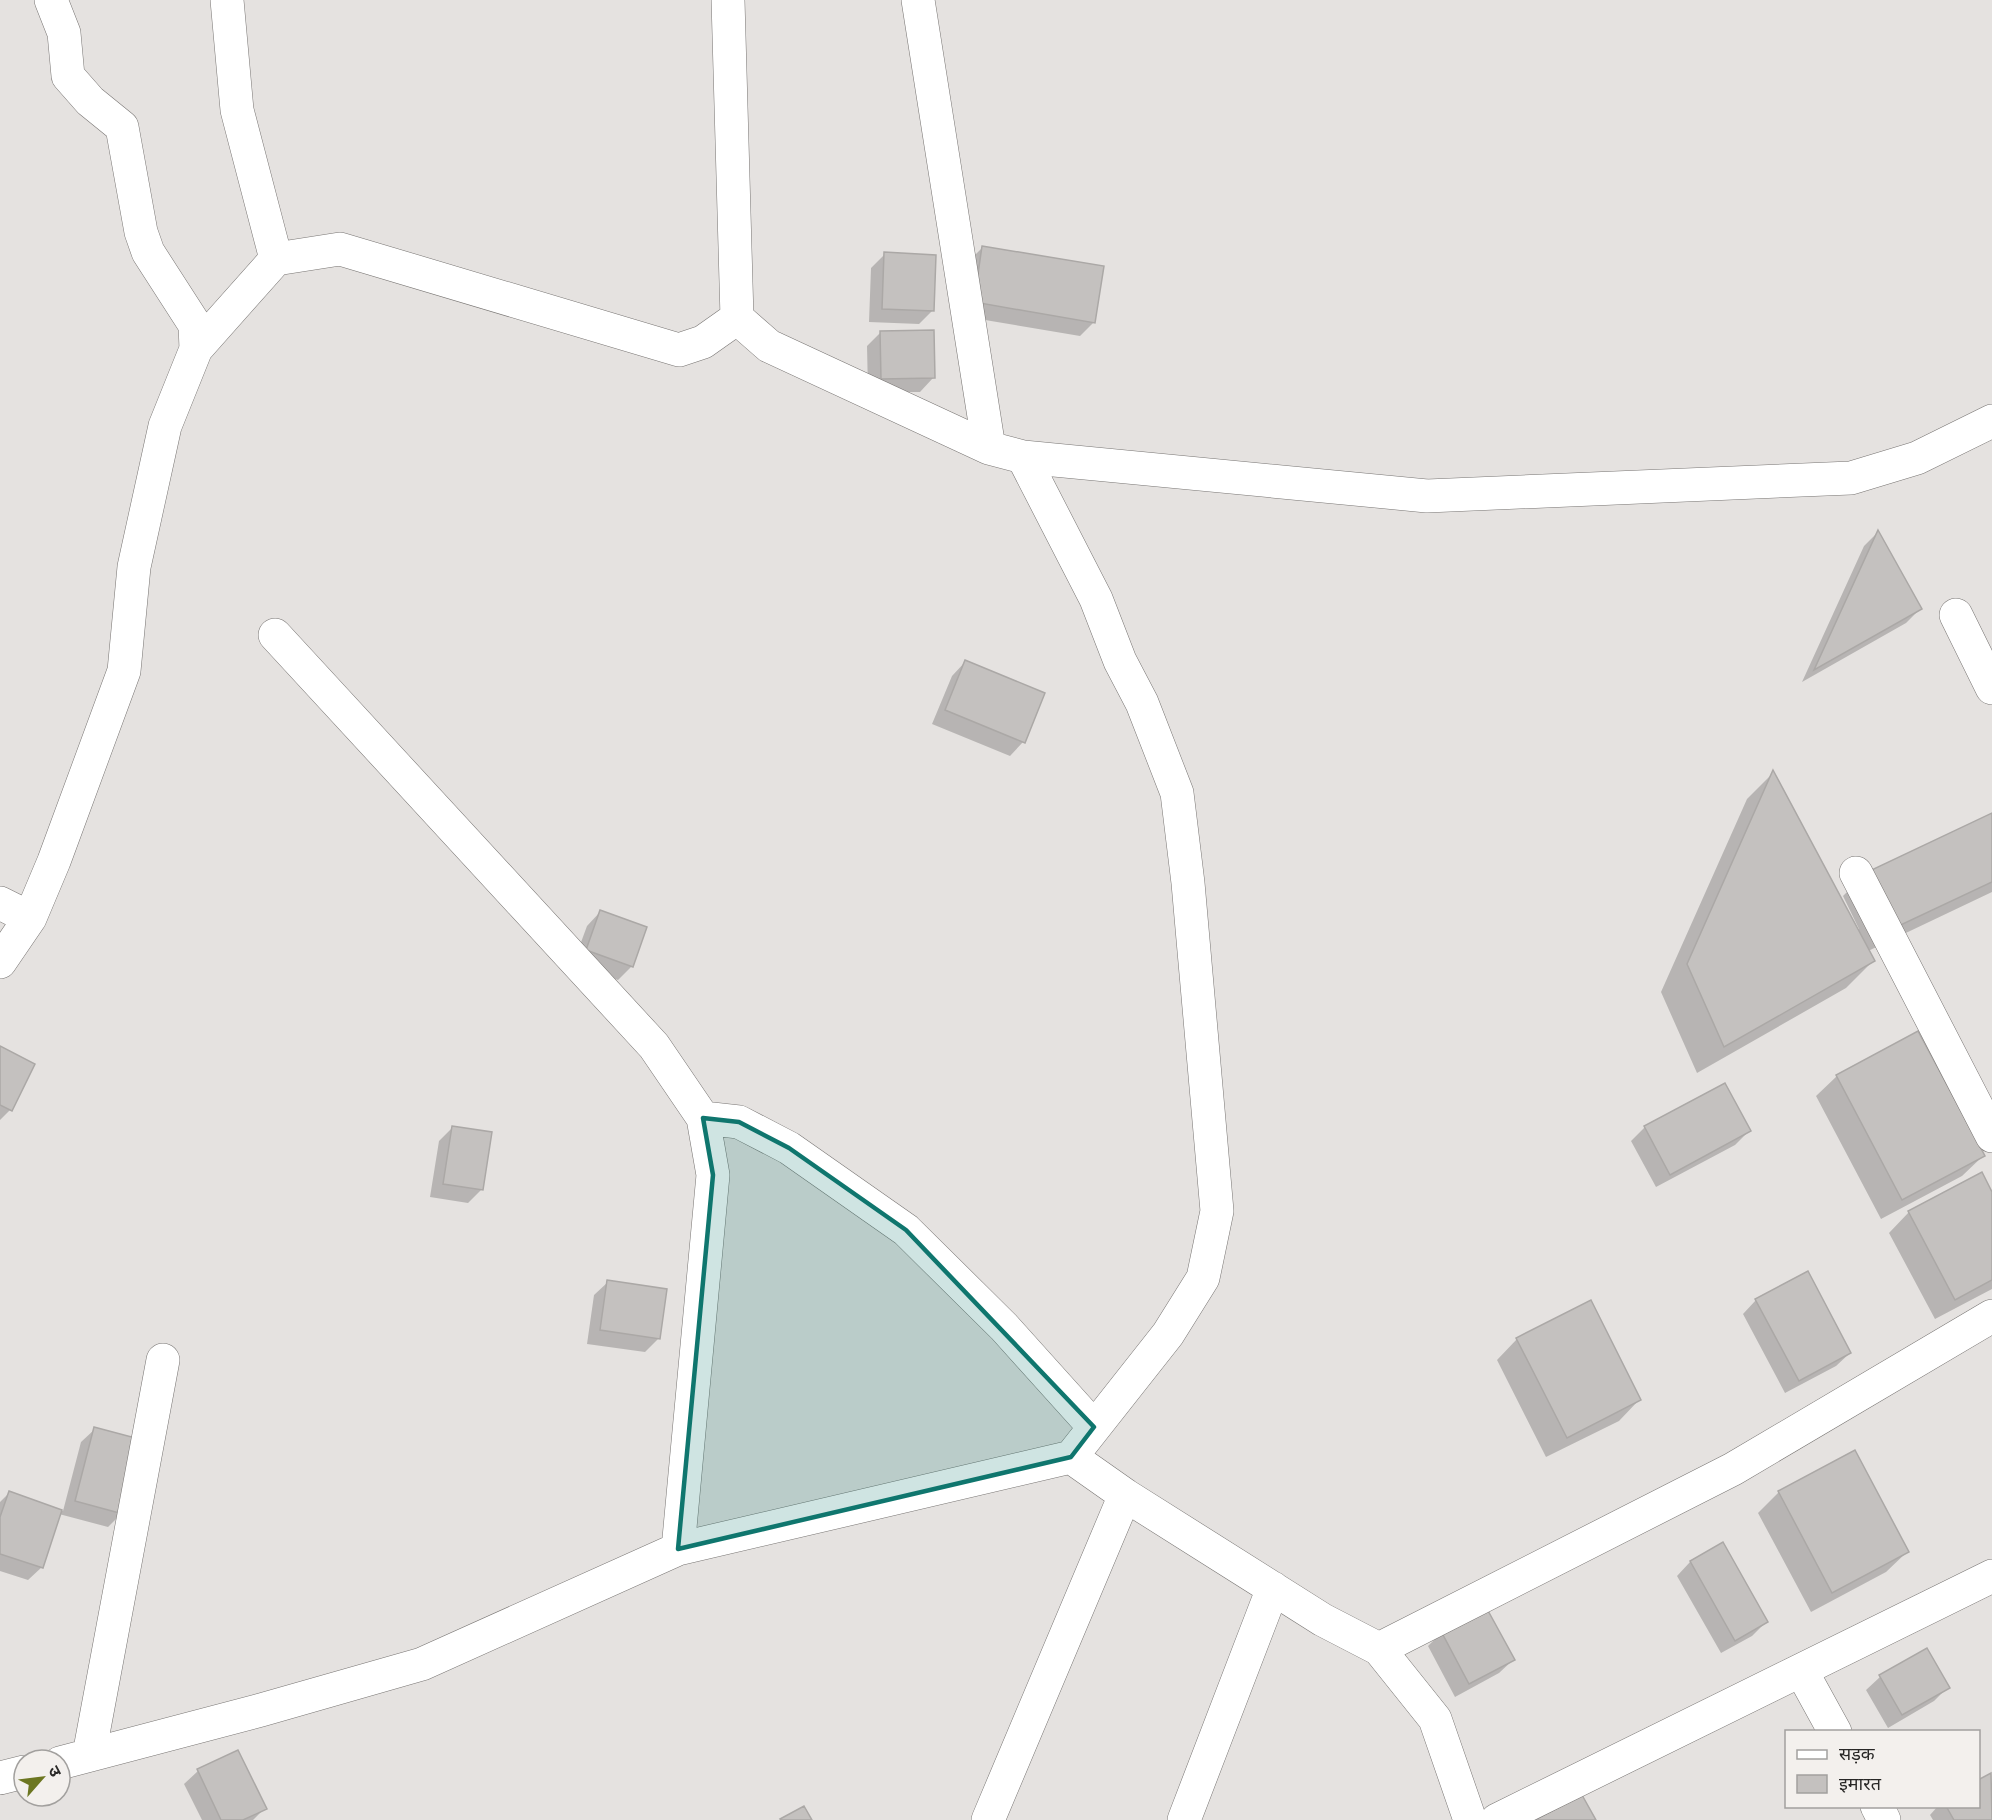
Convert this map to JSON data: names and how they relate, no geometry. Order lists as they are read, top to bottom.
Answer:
{
  "legend": ["सड़क", "इमारत"],
  "north": "top right"
}
